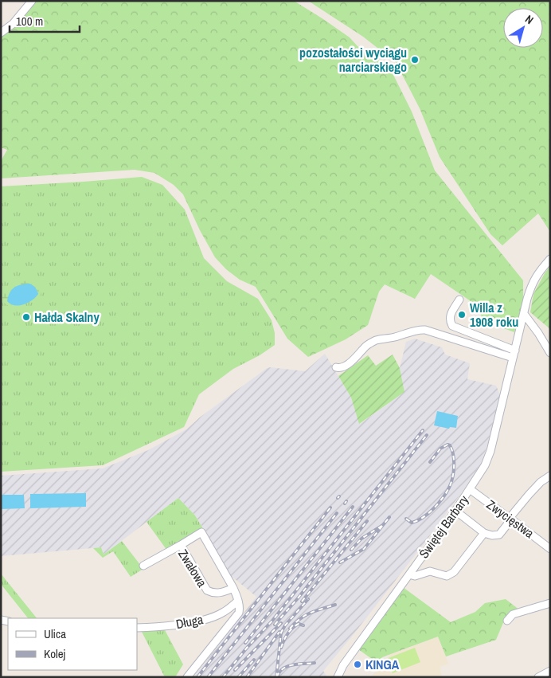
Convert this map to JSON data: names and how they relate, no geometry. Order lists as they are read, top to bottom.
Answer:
{
  "streets": {
    "street": [
      "Zwycięstwa",
      "Świętej Barbary",
      "Zwałowa",
      "Długa"
    ]
  },
  "crossings": [
    ["Zwycięstwa", "Świętej Barbary"]
  ],
  "places": [
    "pozostałości wyciągu narciarskiego",
    "Willa z 1908 roku",
    "Hałda Skalny",
    "KINGA"
  ],
  "legend": ["Ulica", "Kolej"],
  "scale_bar": "100 m",
  "north": "top right"
}
